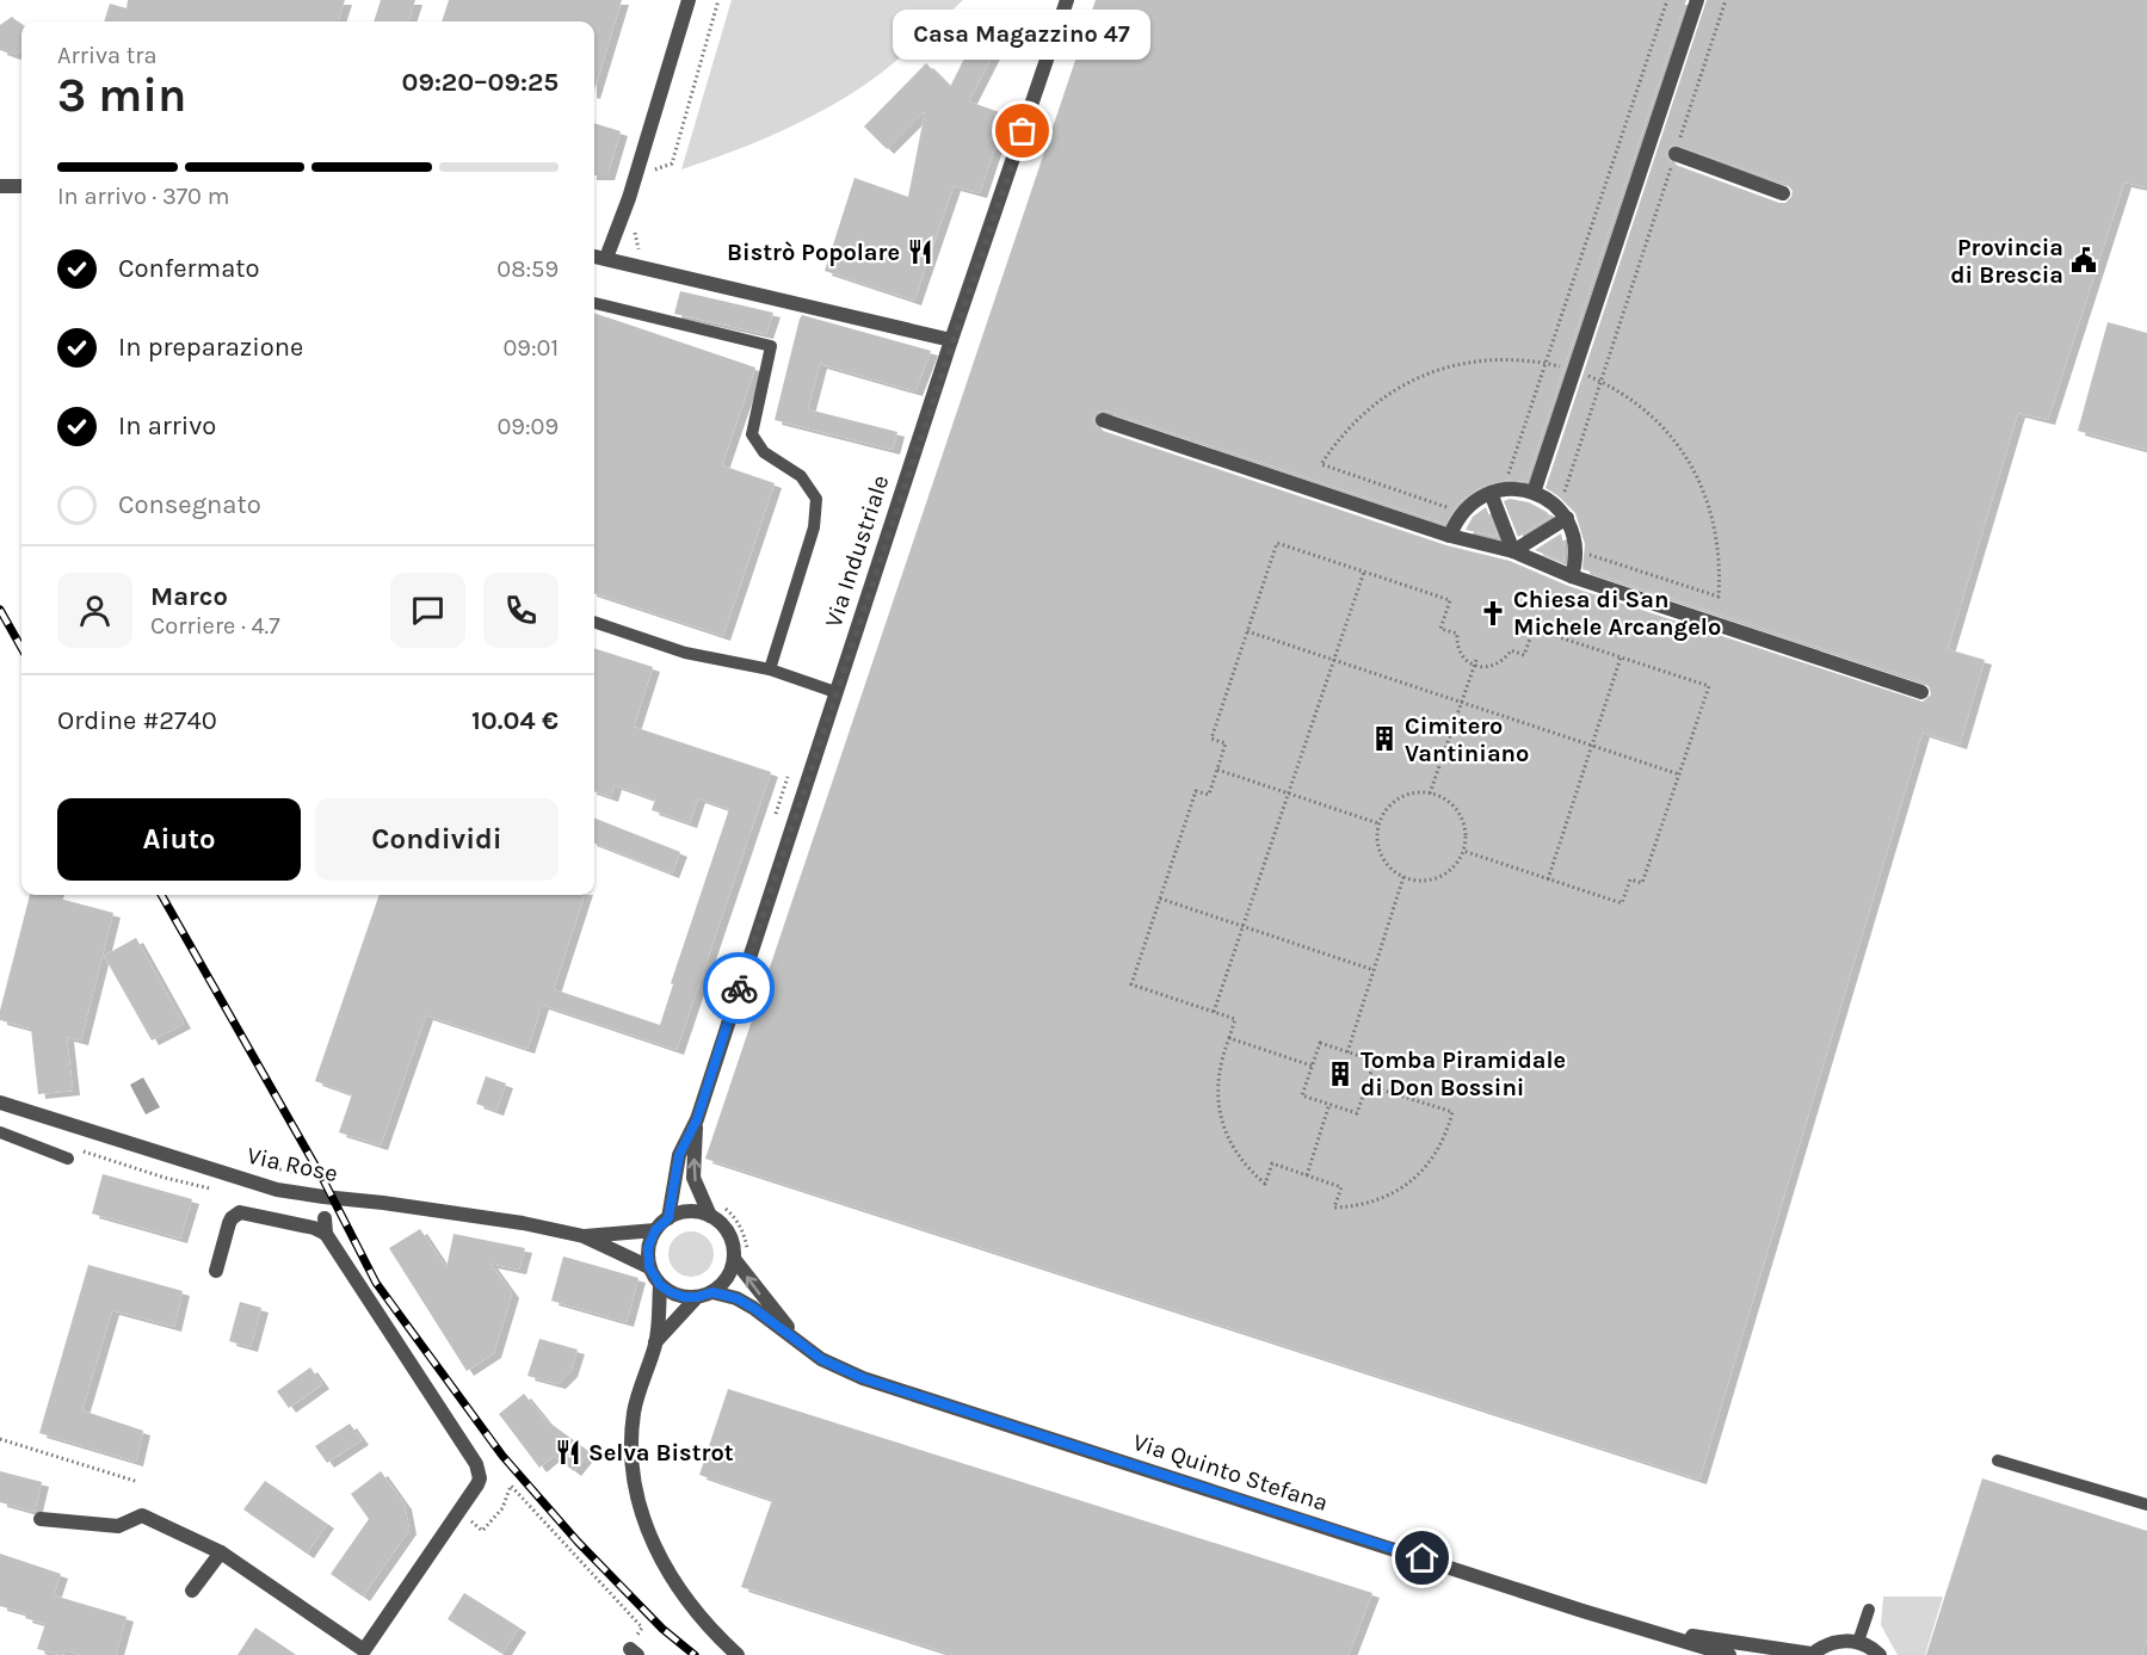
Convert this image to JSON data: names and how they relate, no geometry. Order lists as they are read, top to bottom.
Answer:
{
  "streets": {
    "street": ["Via Industriale", "Via Rose", "Via Quinto Stefana"]
  },
  "crossings": [
    ["Via Industriale", "Via Rose"],
    ["Via Industriale", "Via Quinto Stefana"],
    ["Via Rose", "Via Quinto Stefana"]
  ],
  "places": {
    "other": ["Casa Magazzino 47"],
    "restaurant": ["Bistrò Popolare", "Selva Bistrot"],
    "public building": ["Provincia di Brescia"],
    "church": ["Chiesa di San Michele Arcangelo"],
    "building": ["Cimitero Vantiniano", "Tomba Piramidale di Don Bossini"]
  },
  "page": {
    "bubble": "Casa Magazzino 47",
    "heading": ["3 min", "Arriva tra", "09:20–09:25"],
    "panel": [
      "Marco",
      "Corriere · 4.7",
      "Ordine #2740",
      "10.04 €"
    ],
    "bar": "In arrivo · 370 m",
    "list": [
      ["Confermato", "08:59"],
      ["In preparazione", "09:01"],
      ["In arrivo", "09:09"],
      "Consegnato"
    ],
    "buttons": ["Aiuto", "Condividi"]
  }
}
